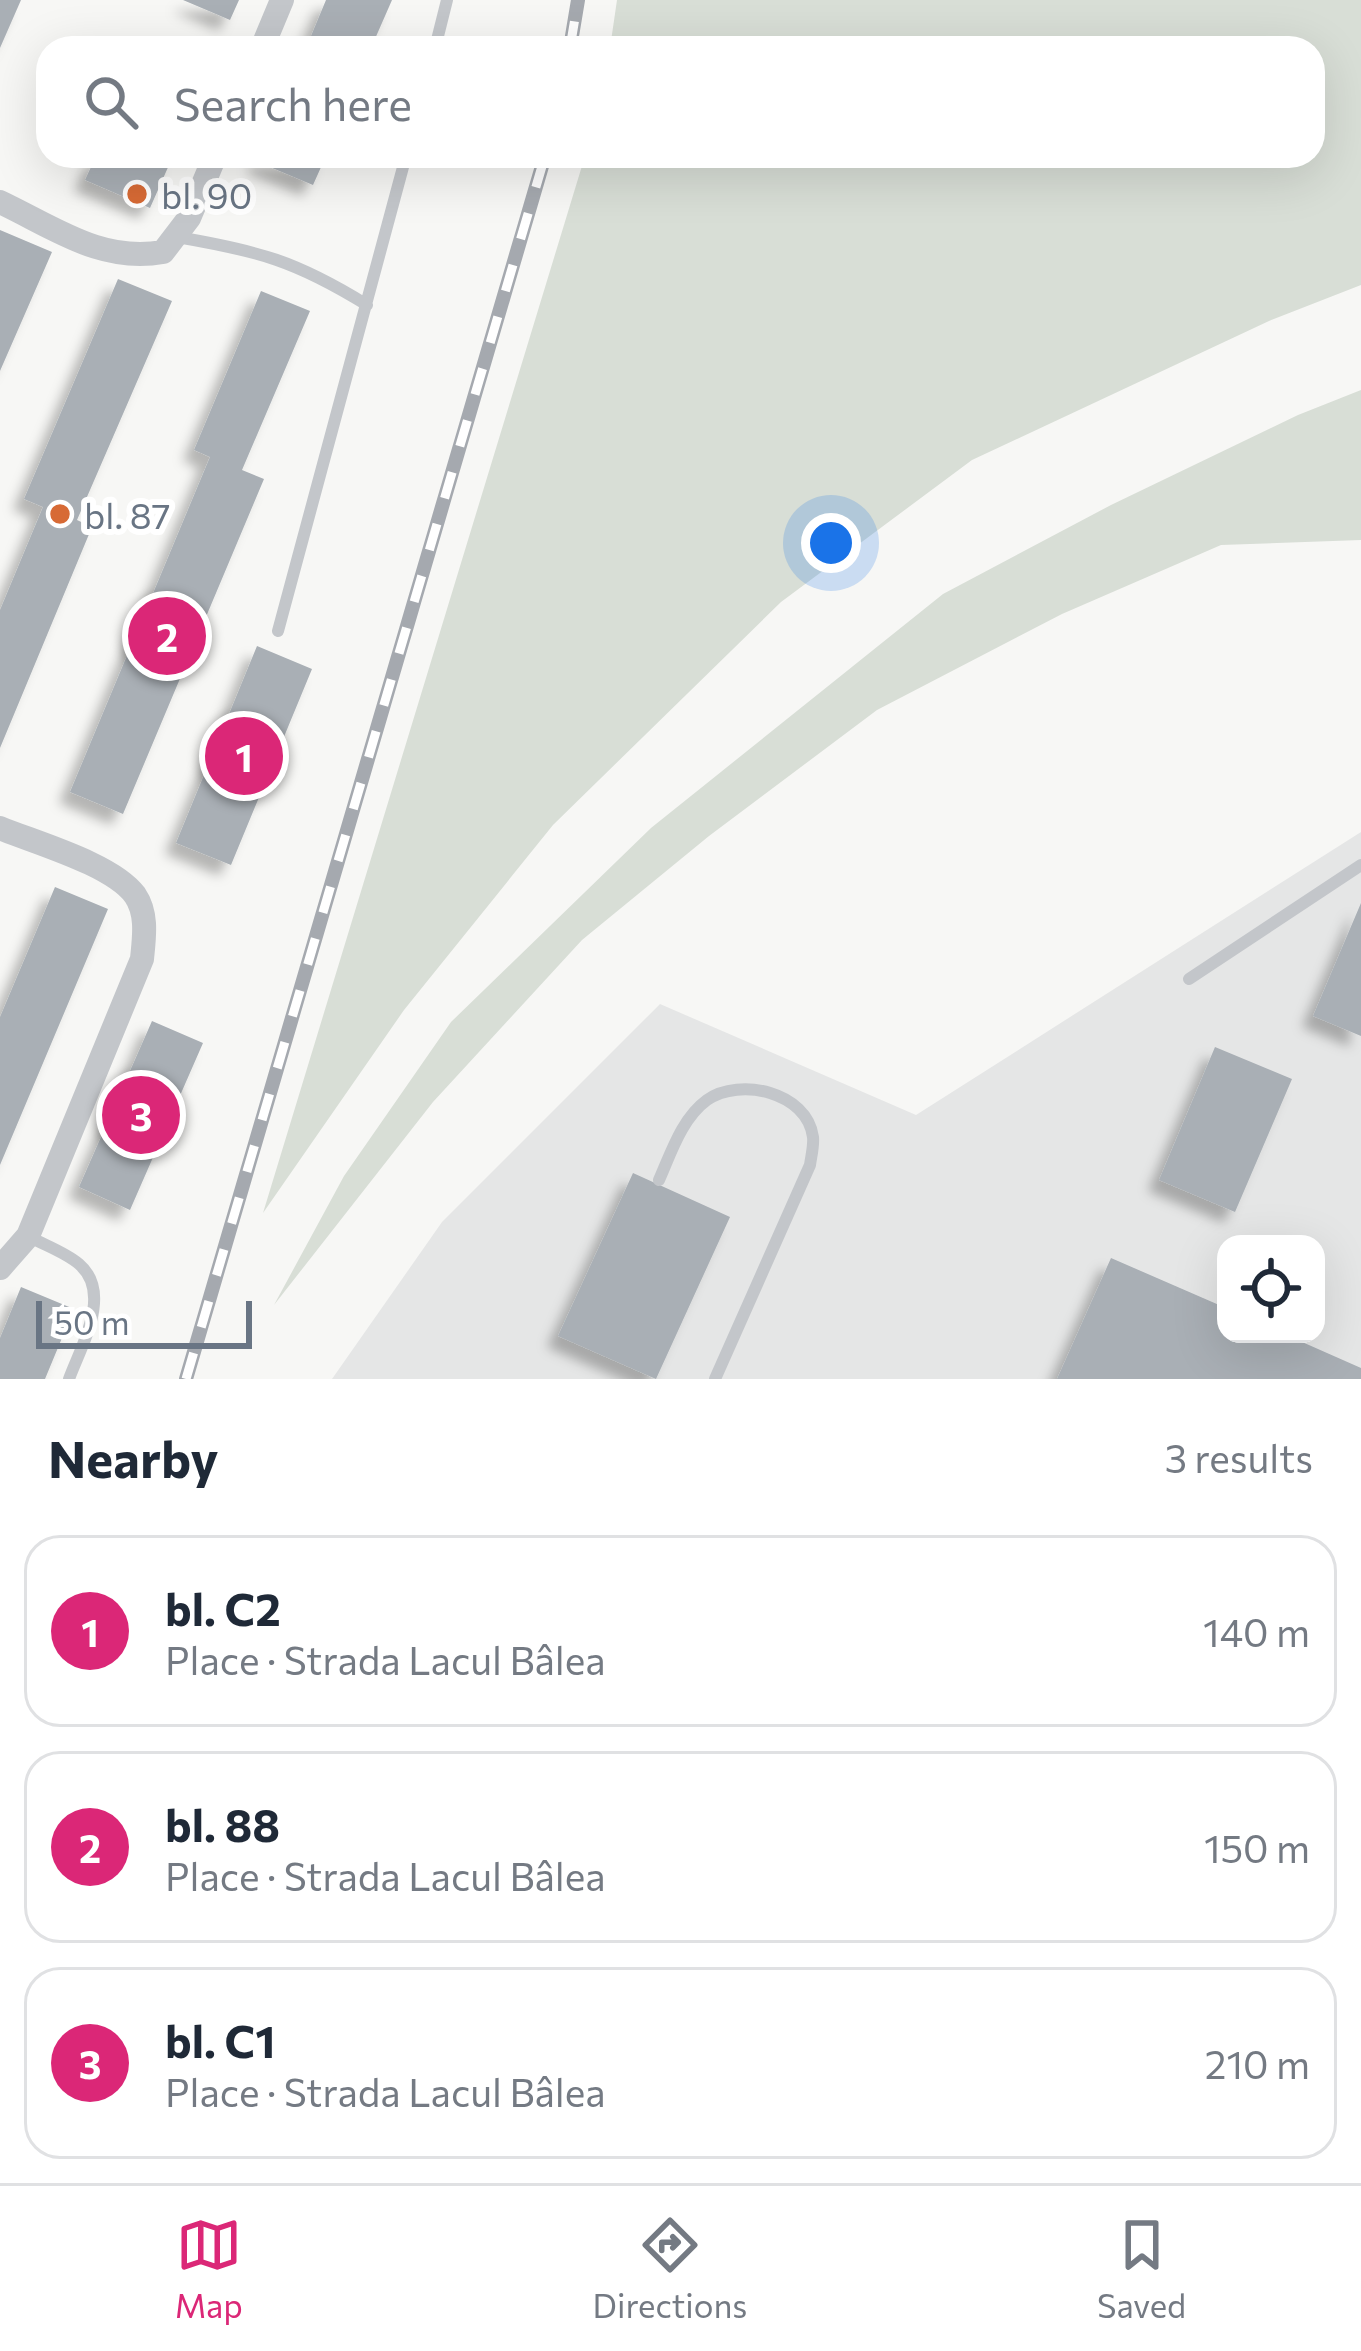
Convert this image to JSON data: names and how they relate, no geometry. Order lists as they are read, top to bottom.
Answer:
{
  "places": ["bl. 90", "bl. 87"],
  "scale_bar": "50 m",
  "page": {
    "search": "Search here",
    "pins": ["2", "1", "3"],
    "scale": "50 m",
    "heading": ["Nearby", "3 results"],
    "list": [
      {
        "mark": "1",
        "name": "bl. C2",
        "note": "Place · Strada Lacul Bâlea",
        "value": "140 m"
      },
      {
        "mark": "2",
        "name": "bl. 88",
        "note": "Place · Strada Lacul Bâlea",
        "value": "150 m"
      },
      {
        "mark": "3",
        "name": "bl. C1",
        "note": "Place · Strada Lacul Bâlea",
        "value": "210 m"
      }
    ],
    "nav": ["Map", "Directions", "Saved"]
  }
}
